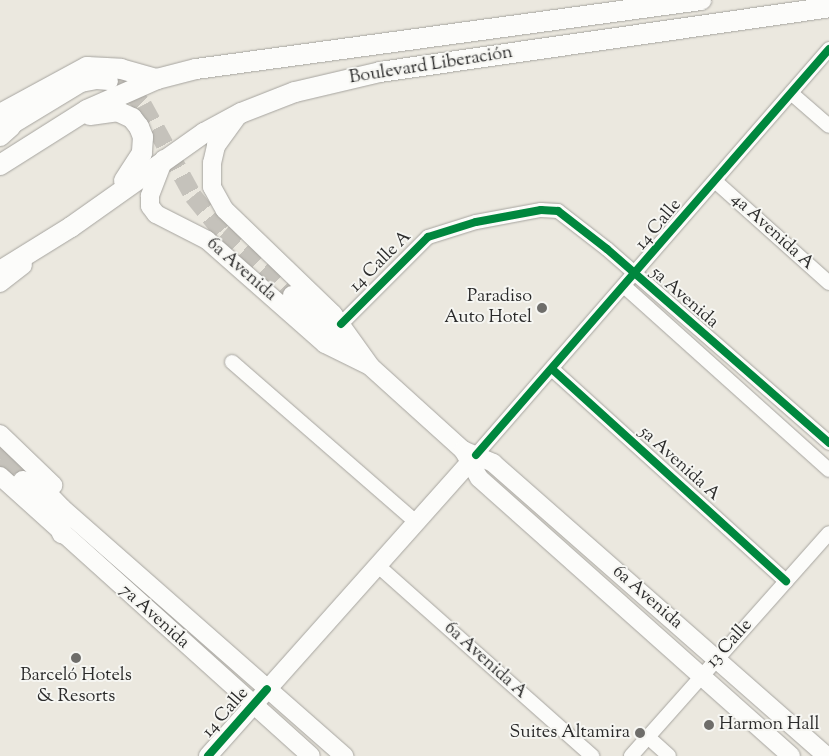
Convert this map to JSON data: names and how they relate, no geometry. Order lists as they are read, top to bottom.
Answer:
{
  "streets": {
    "highway": ["Boulevard Liberación"],
    "main road": ["14 Calle", "6a Avenida", "7a Avenida"],
    "street": [
      "4a Avenida A",
      "14 Calle A",
      "5a Avenida",
      "5a Avenida A",
      "13 Calle",
      "6a Avenida A"
    ]
  },
  "crossings": [
    ["Boulevard Liberación", "6a Avenida"],
    ["14 Calle", "4a Avenida A"],
    ["14 Calle", "6a Avenida"],
    ["14 Calle", "5a Avenida"],
    ["14 Calle", "5a Avenida A"],
    ["14 Calle", "7a Avenida"],
    ["14 Calle", "6a Avenida A"],
    ["14 Calle A", "6a Avenida"],
    ["14 Calle A", "5a Avenida"],
    ["6a Avenida", "13 Calle"],
    ["5a Avenida A", "13 Calle"]
  ],
  "places": [
    "Paradiso Auto Hotel",
    "Barceló Hotels & Resorts",
    "Harmon Hall",
    "Suites Altamira"
  ]
}
